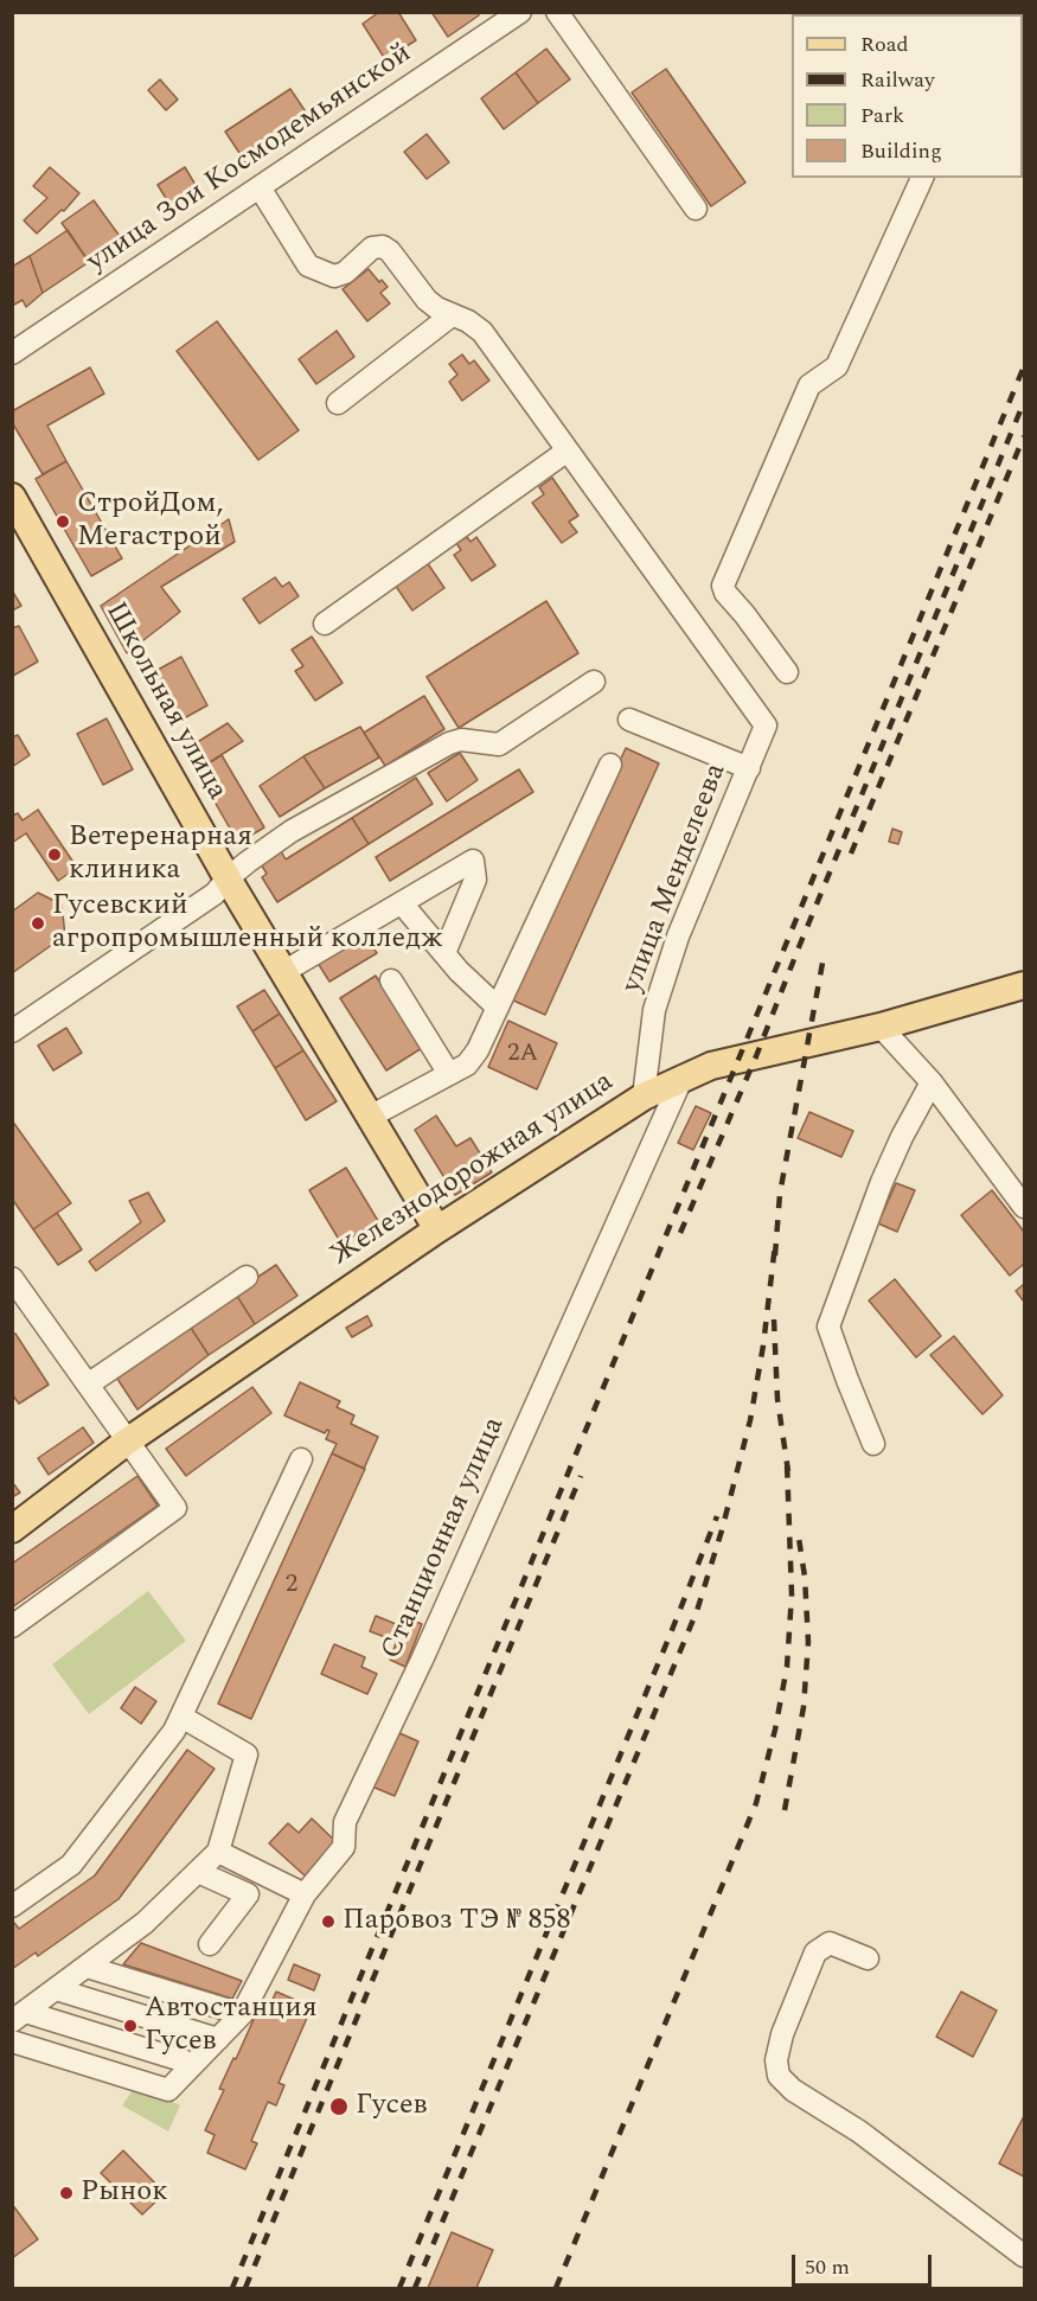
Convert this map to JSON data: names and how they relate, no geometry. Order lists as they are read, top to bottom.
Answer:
{
  "streets": {
    "main road": ["Школьная улица", "Железнодорожная улица"],
    "street": ["улица Зои Космодемьянской", "улица Менделеева", "Станционная улица"]
  },
  "crossings": [
    ["Школьная улица", "Железнодорожная улица"],
    ["улица Менделеева", "Железнодорожная улица"],
    ["Железнодорожная улица", "Станционная улица"]
  ],
  "places": [
    "СтройДом, Мегастрой",
    "Ветеренарная клиника",
    "Гусевский агропромышленный колледж",
    "Паровоз ТЭ № 858",
    "Автостанция Гусев",
    "Гусев",
    "Рынок"
  ],
  "house_numbers": ["2А", "2"],
  "legend": [
    "Road",
    "Railway",
    "Park",
    "Building"
  ],
  "scale_bar": "50 m"
}
